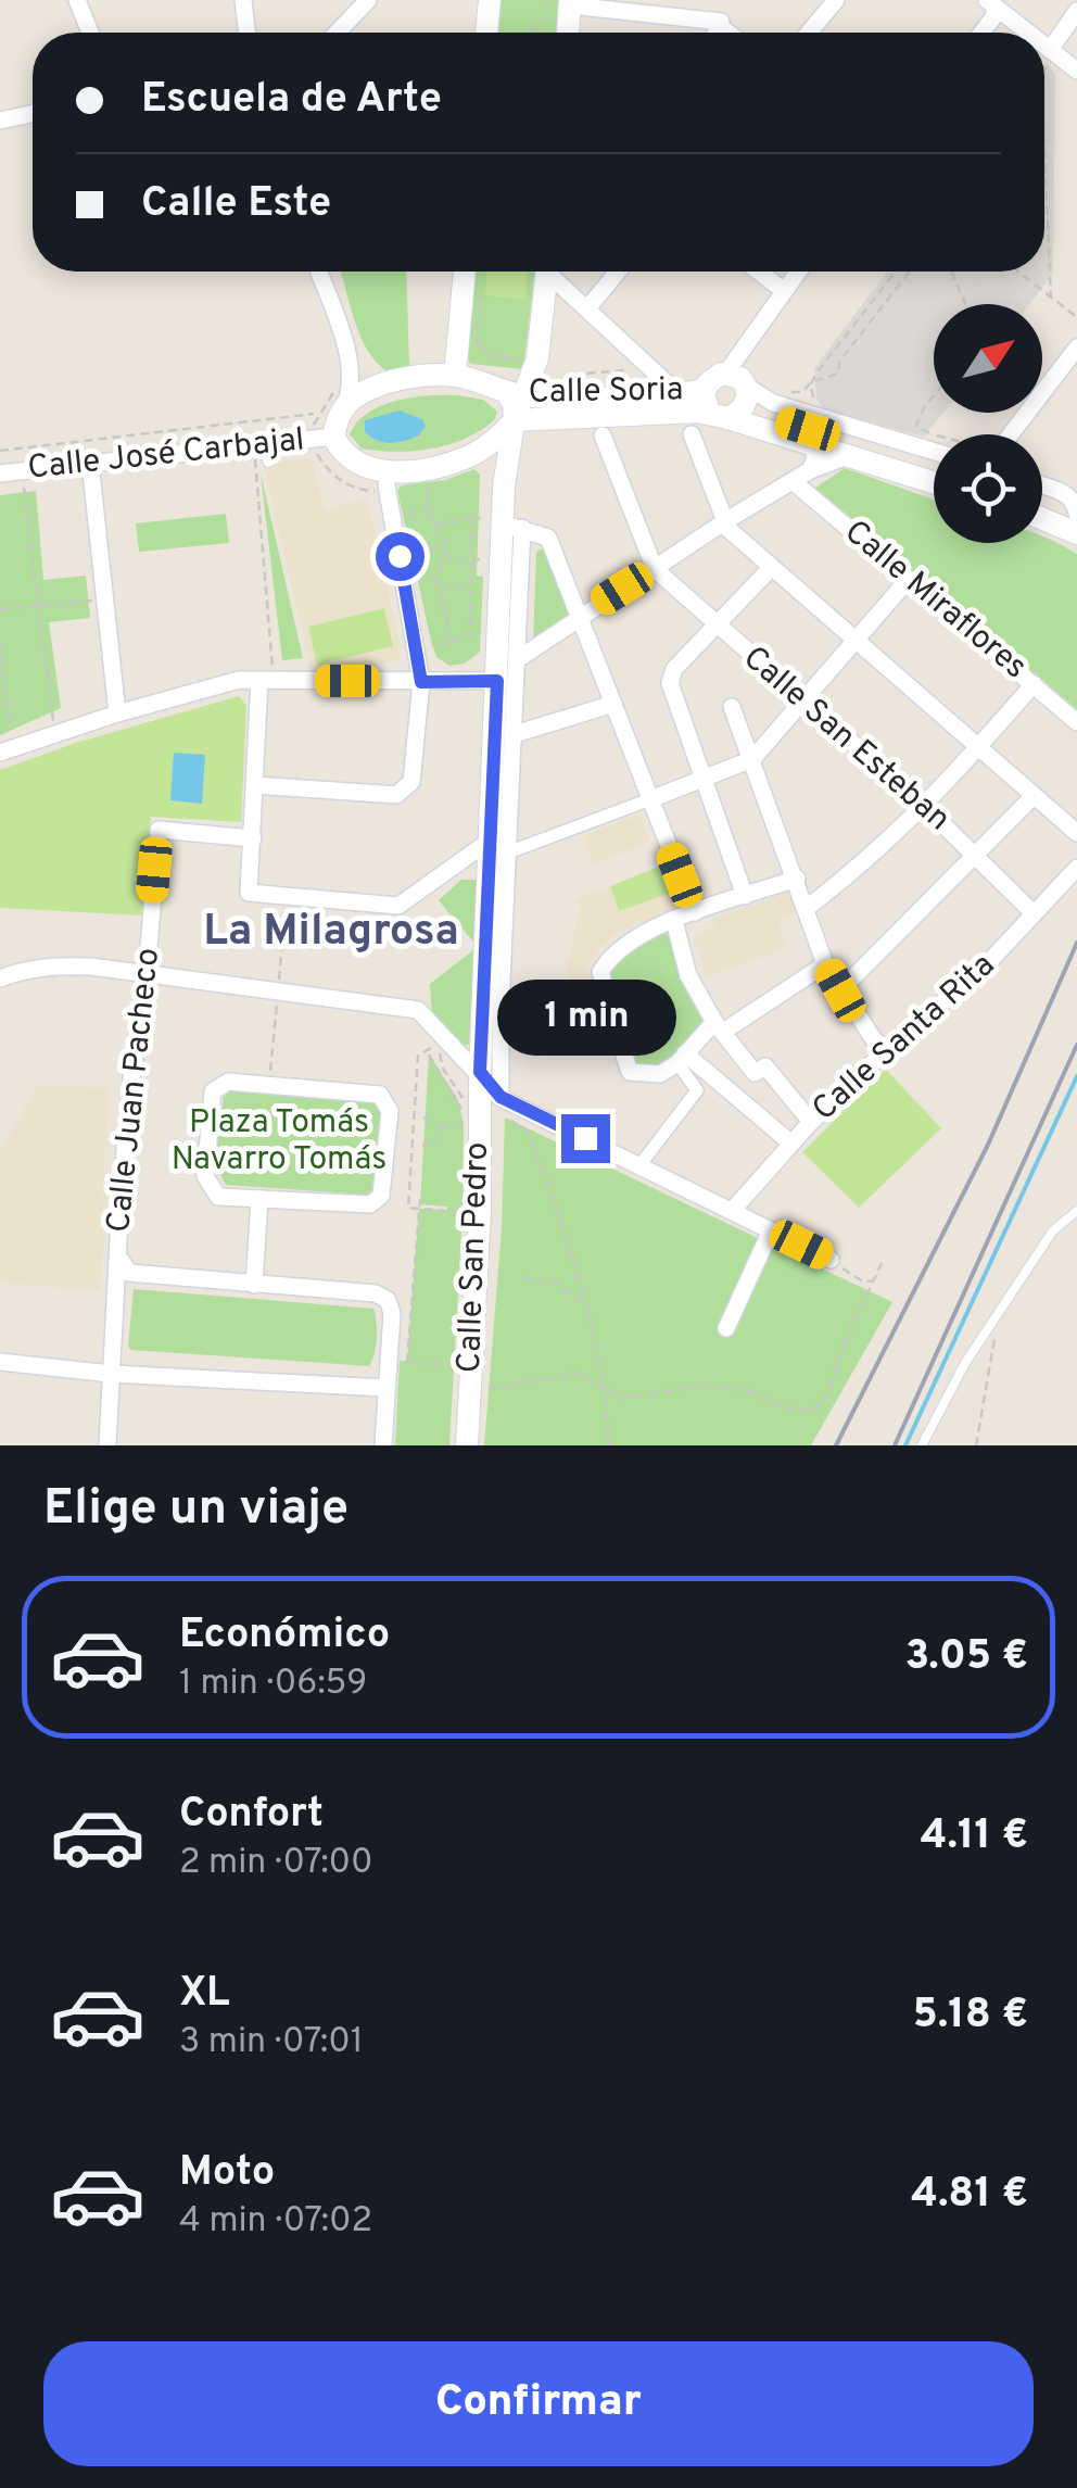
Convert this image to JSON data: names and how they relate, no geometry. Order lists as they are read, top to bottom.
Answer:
{
  "streets": {
    "main road": ["Calle Soria", "Calle San Pedro"],
    "street": [
      "Calle José Carbajal",
      "Calle Miraflores",
      "Calle San Esteban",
      "Calle Santa Rita",
      "Calle Juan Pacheco"
    ]
  },
  "crossings": [
    ["Calle Soria", "Calle San Pedro"],
    ["Calle San Esteban", "Calle Santa Rita"]
  ],
  "districts": ["La Milagrosa"],
  "parks": ["Plaza Tomás Navarro Tomás"],
  "north": "top right",
  "page": {
    "banner": ["Escuela de Arte", "Calle Este"],
    "bubble": "1 min",
    "heading": "Elige un viaje",
    "list": [
      {
        "name": "Económico",
        "note": "1 min · 06:59",
        "value": "3.05 €"
      },
      {
        "name": "Confort",
        "note": "2 min · 07:00",
        "value": "4.11 €"
      },
      {
        "name": "XL",
        "note": "3 min · 07:01",
        "value": "5.18 €"
      },
      {
        "name": "Moto",
        "note": "4 min · 07:02",
        "value": "4.81 €"
      }
    ],
    "buttons": "Confirmar"
  }
}
